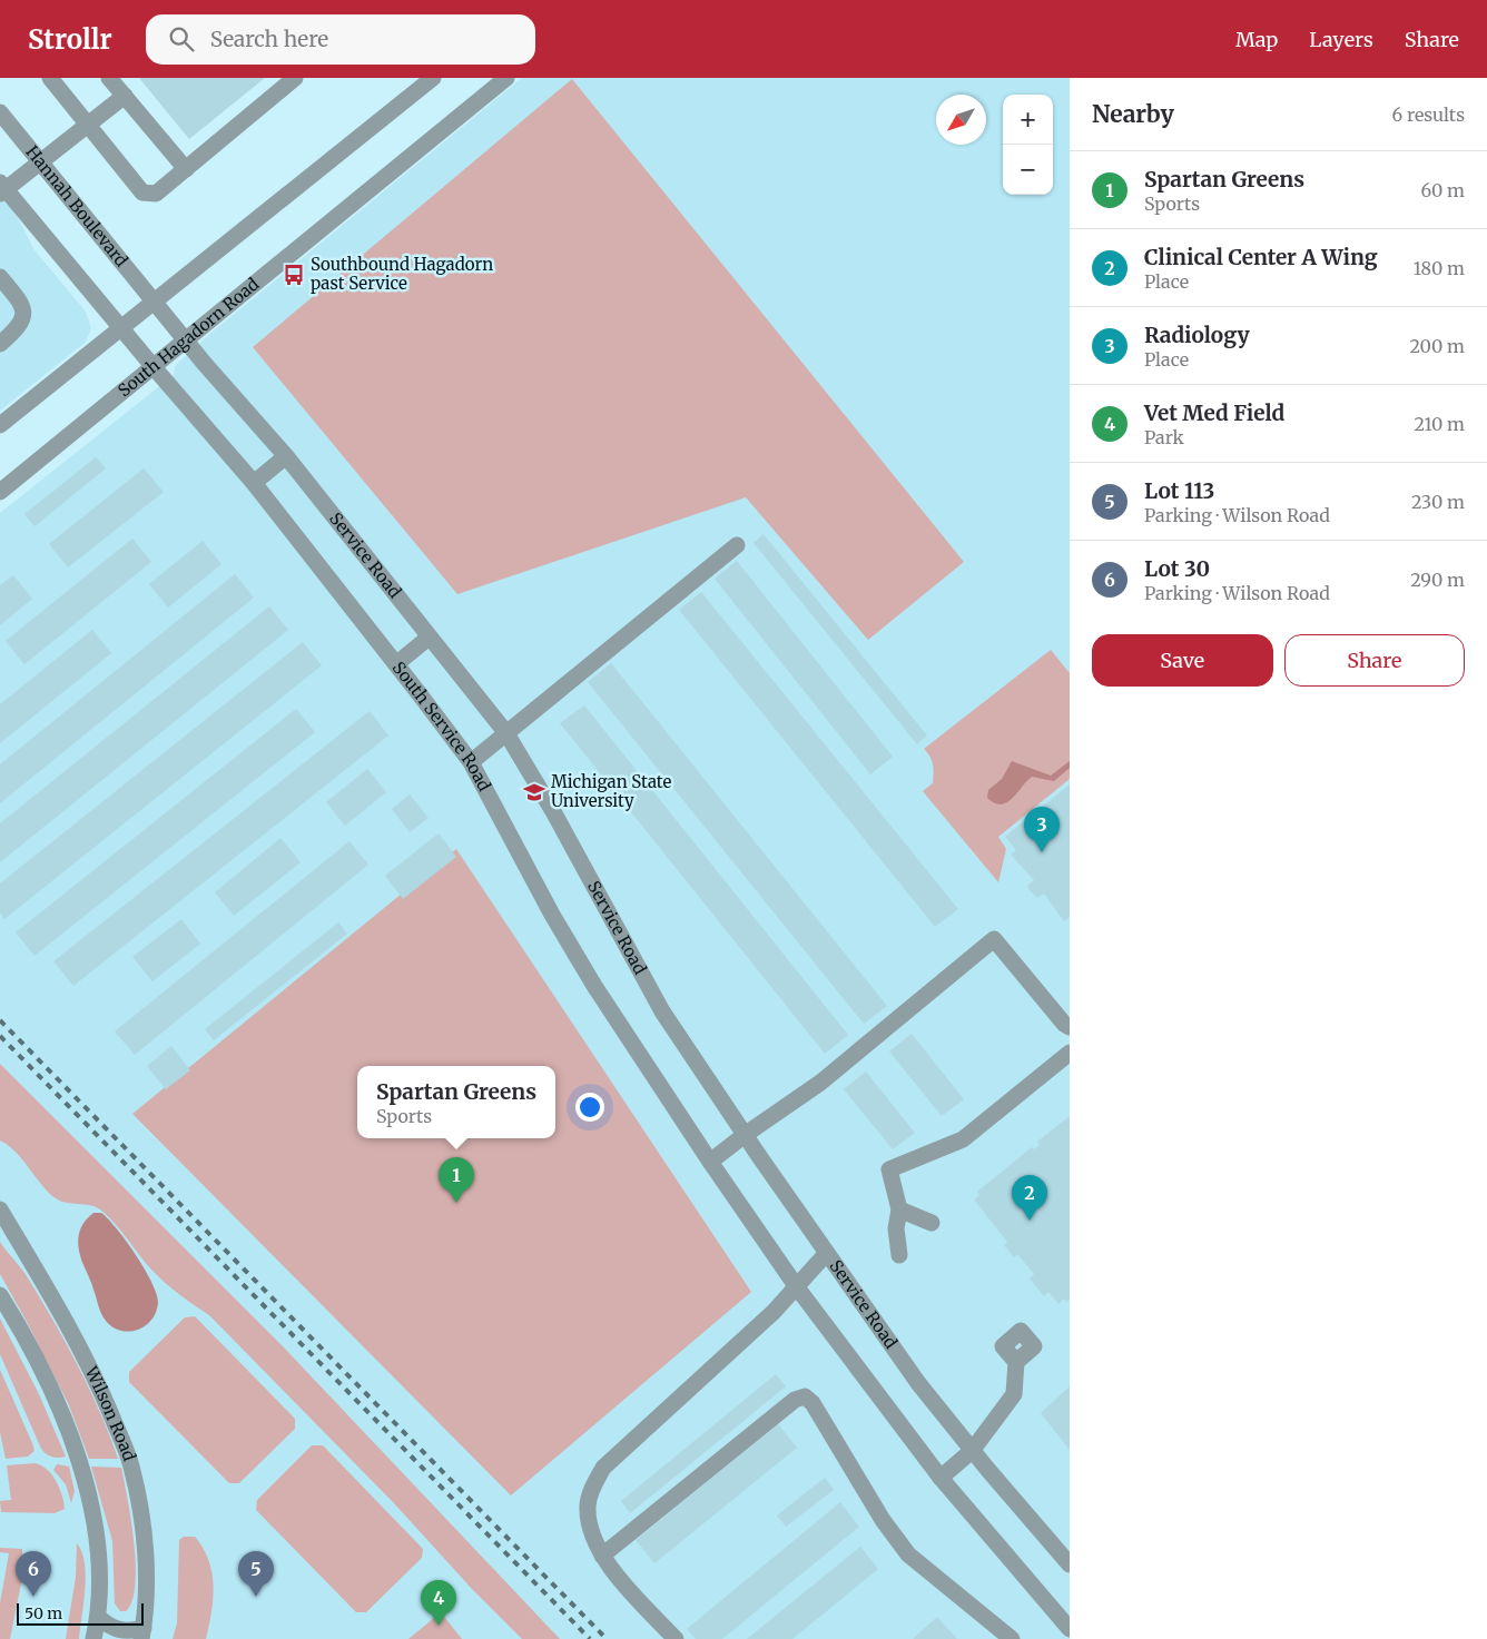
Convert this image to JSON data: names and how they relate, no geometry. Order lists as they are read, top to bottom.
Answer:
{
  "streets": {
    "street": [
      "Hannah Boulevard",
      "South Hagadorn Road",
      "Service Road",
      "South Service Road",
      "Wilson Road"
    ]
  },
  "crossings": [
    ["Hannah Boulevard", "Service Road"],
    ["South Hagadorn Road", "Service Road"],
    ["South Hagadorn Road", "South Service Road"]
  ],
  "places": {
    "bus stop": ["Southbound Hagadorn past Service"],
    "school or university": ["Michigan State University"]
  },
  "scale_bar": "50 m",
  "north": "bottom left",
  "page": {
    "header": "Strollr",
    "search": "Search here",
    "nav": ["Map", "Layers", "Share"],
    "heading": ["Nearby", "6 results"],
    "map_buttons": ["+", "−"],
    "list": [
      {
        "mark": "1",
        "name": "Spartan Greens",
        "note": "Sports",
        "value": "60 m"
      },
      {
        "mark": "2",
        "name": "Clinical Center A Wing",
        "note": "Place",
        "value": "180 m"
      },
      {
        "mark": "3",
        "name": "Radiology",
        "note": "Place",
        "value": "200 m"
      },
      {
        "mark": "4",
        "name": "Vet Med Field",
        "note": "Park",
        "value": "210 m"
      },
      {
        "mark": "5",
        "name": "Lot 113",
        "note": "Parking · Wilson Road",
        "value": "230 m"
      },
      {
        "mark": "6",
        "name": "Lot 30",
        "note": "Parking · Wilson Road",
        "value": "290 m"
      }
    ],
    "buttons": ["Save", "Share"],
    "pins": [
      "3",
      "1",
      "2",
      "5",
      "6",
      "4"
    ],
    "popup": ["Spartan Greens", "Sports"],
    "scale": "50 m"
  }
}
